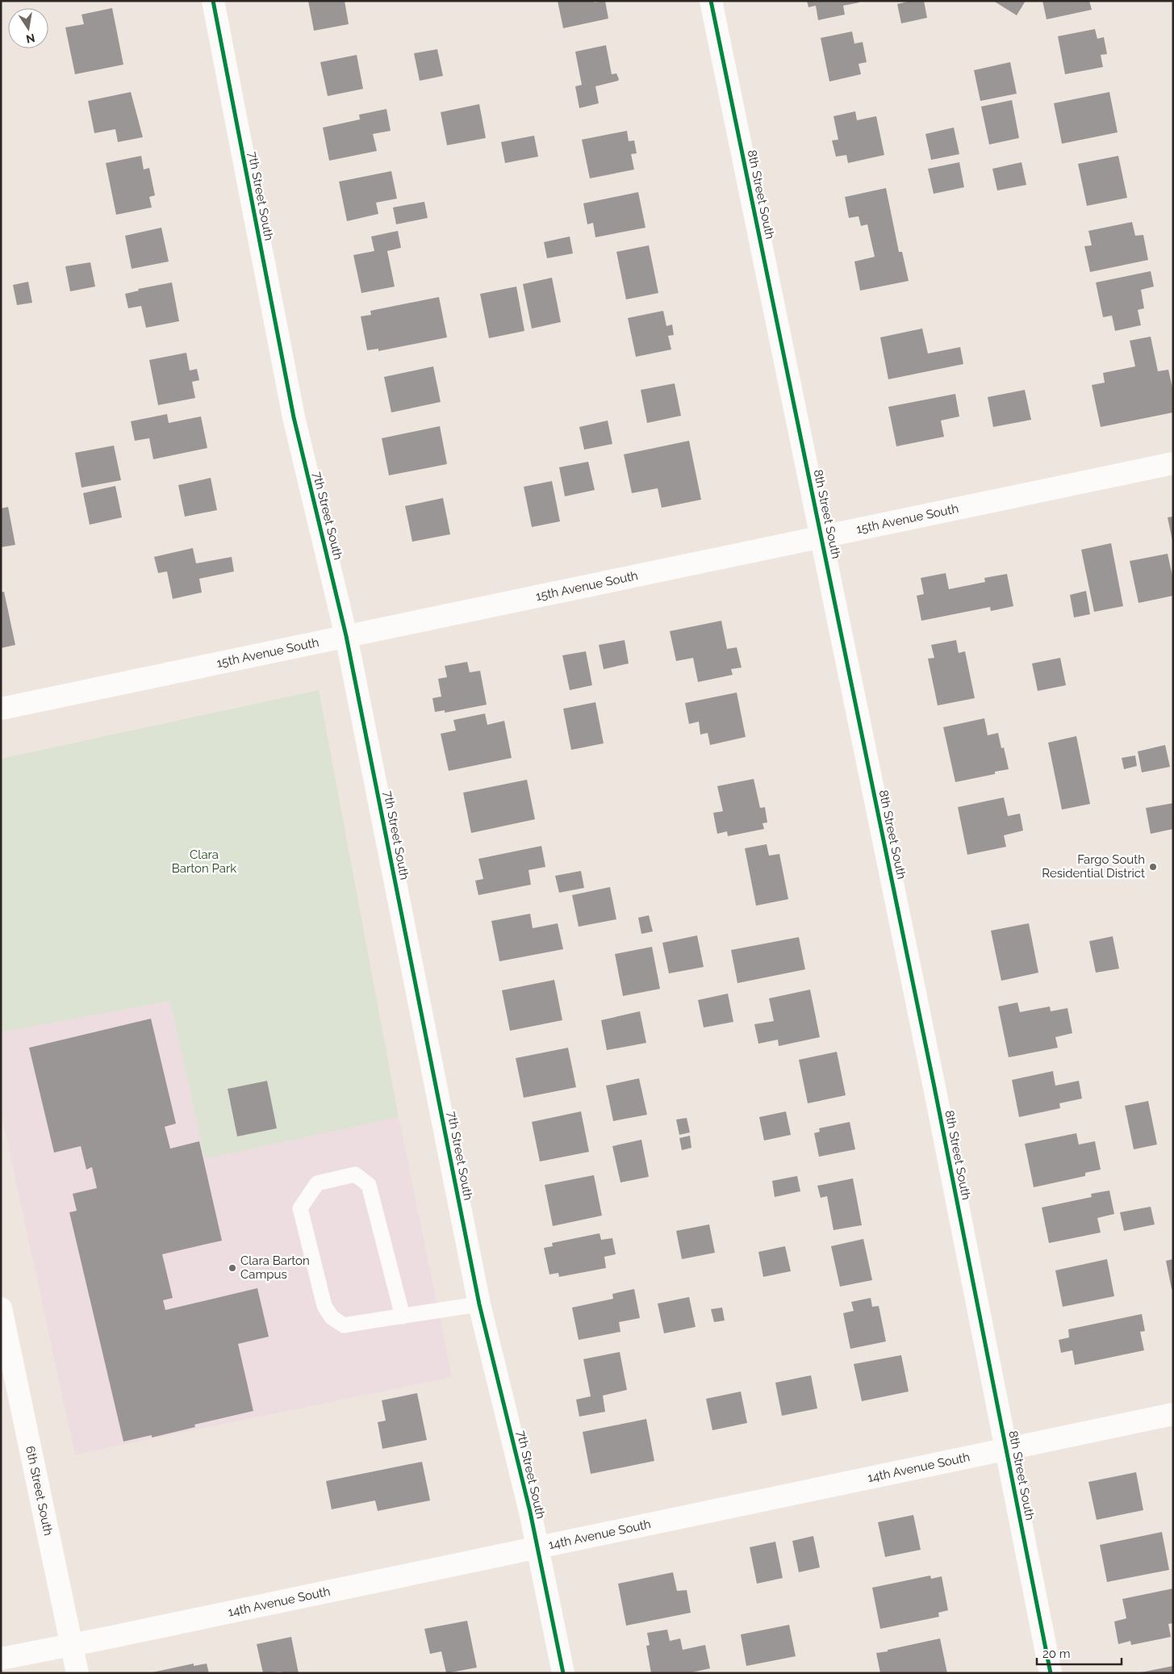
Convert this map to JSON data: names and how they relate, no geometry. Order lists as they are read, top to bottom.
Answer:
{
  "streets": {
    "street": [
      "8th Street South",
      "7th Street South",
      "15th Avenue South",
      "14th Avenue South",
      "6th Street South"
    ]
  },
  "crossings": [
    ["8th Street South", "15th Avenue South"],
    ["8th Street South", "14th Avenue South"],
    ["7th Street South", "15th Avenue South"],
    ["7th Street South", "14th Avenue South"],
    ["14th Avenue South", "6th Street South"]
  ],
  "parks": ["Clara Barton Park"],
  "places": ["Fargo South Residential District", "Clara Barton Campus"],
  "scale_bar": "20 m",
  "north": "bottom"
}
